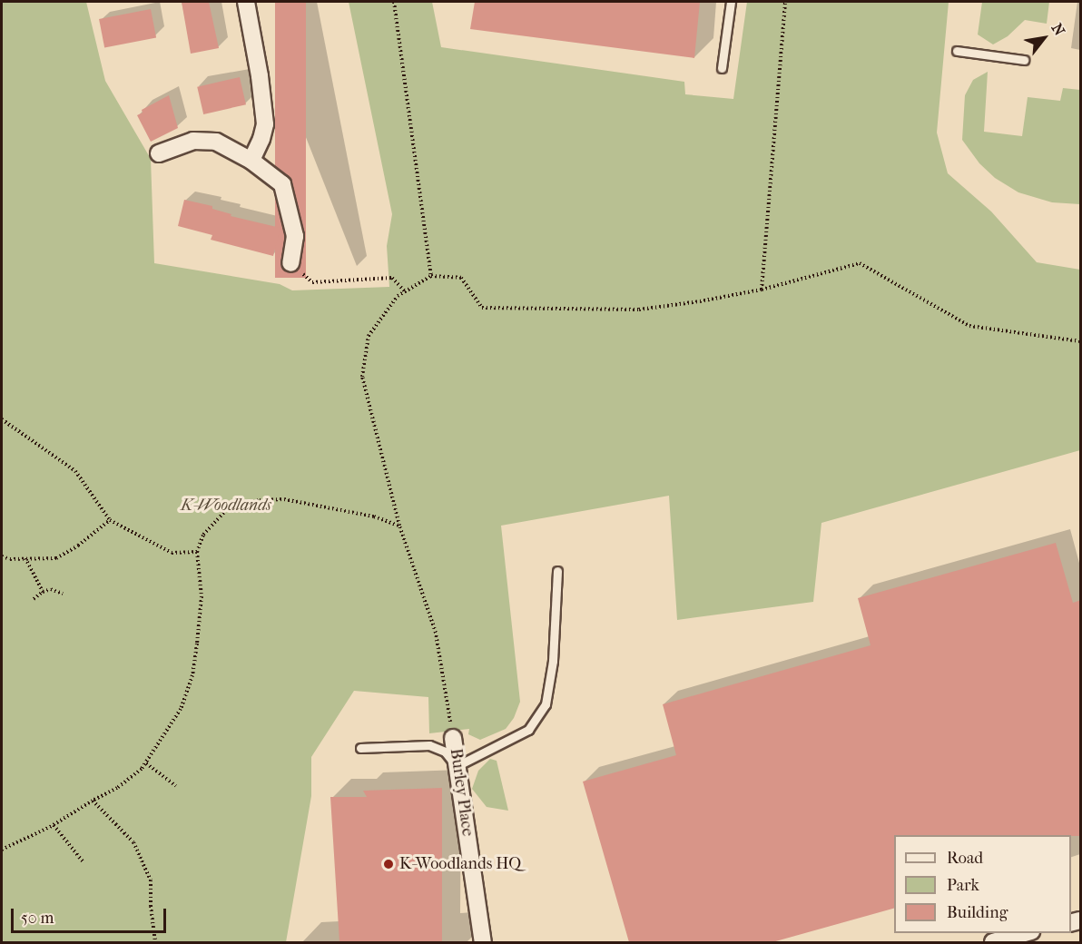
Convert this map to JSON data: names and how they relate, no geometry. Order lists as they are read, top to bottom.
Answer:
{
  "streets": {
    "street": ["Burley Place"]
  },
  "parks": ["K-Woodlands"],
  "places": ["K-Woodlands HQ"],
  "legend": ["Road", "Park", "Building"],
  "scale_bar": "50 m",
  "north": "top right"
}
